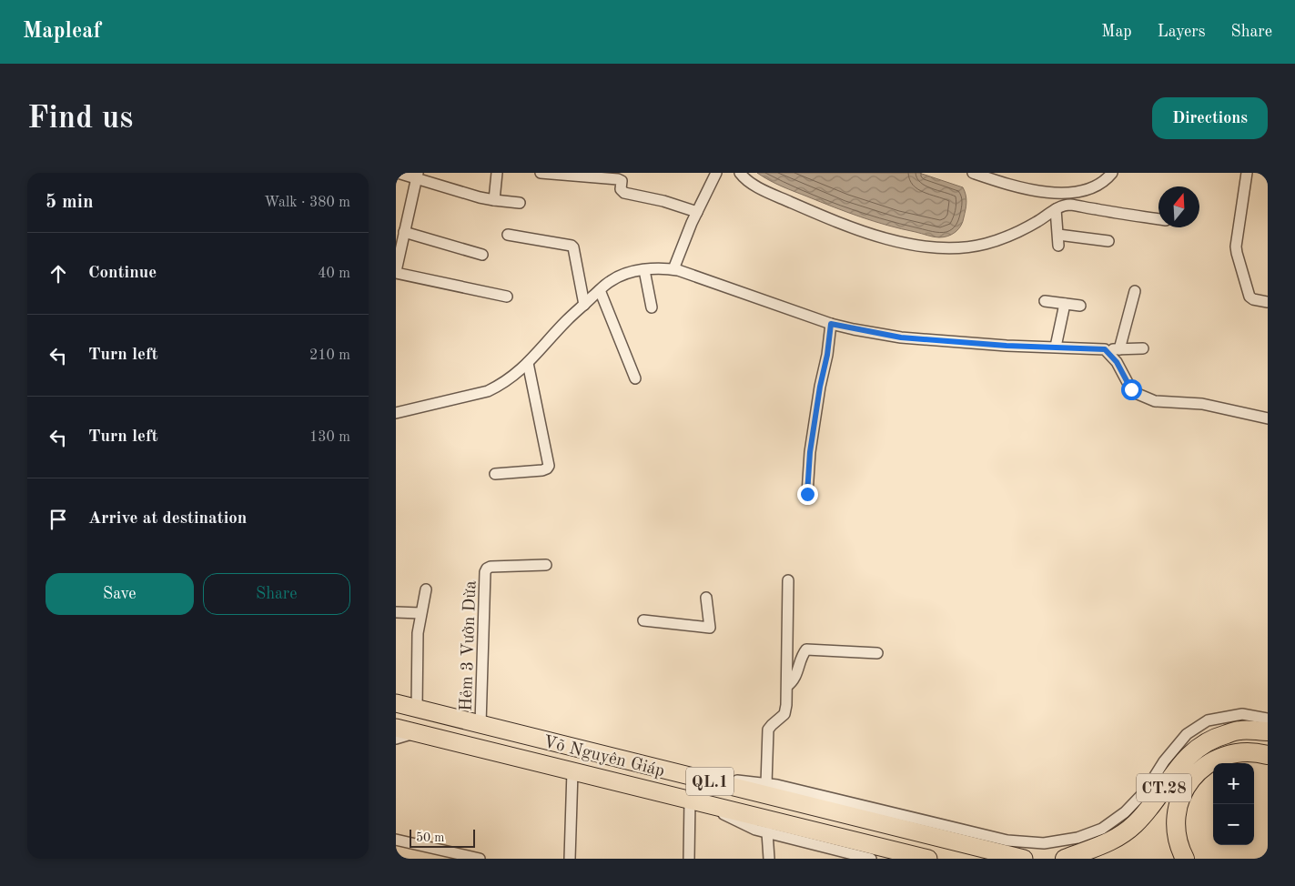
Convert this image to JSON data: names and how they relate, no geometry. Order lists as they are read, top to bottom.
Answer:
{
  "streets": {
    "highway": ["Võ Nguyên Giáp", "QL.1", "CT.28"],
    "street": ["Hẻm 3 Vườn Dừa"]
  },
  "crossings": [
    ["Hẻm 3 Vườn Dừa", "Võ Nguyên Giáp"]
  ],
  "scale_bar": "50 m",
  "north": "top",
  "page": {
    "header": "Mapleaf",
    "nav": ["Map", "Layers", "Share"],
    "buttons": [
      "Directions",
      ["Save", "Share"]
    ],
    "title": "Find us",
    "heading": ["5 min", "Walk · 380 m"],
    "list": [
      ["Continue", "40 m"],
      ["Turn left", "210 m"],
      ["Turn left", "130 m"],
      "Arrive at destination"
    ],
    "map_buttons": ["+", "−"],
    "scale": "50 m"
  }
}
